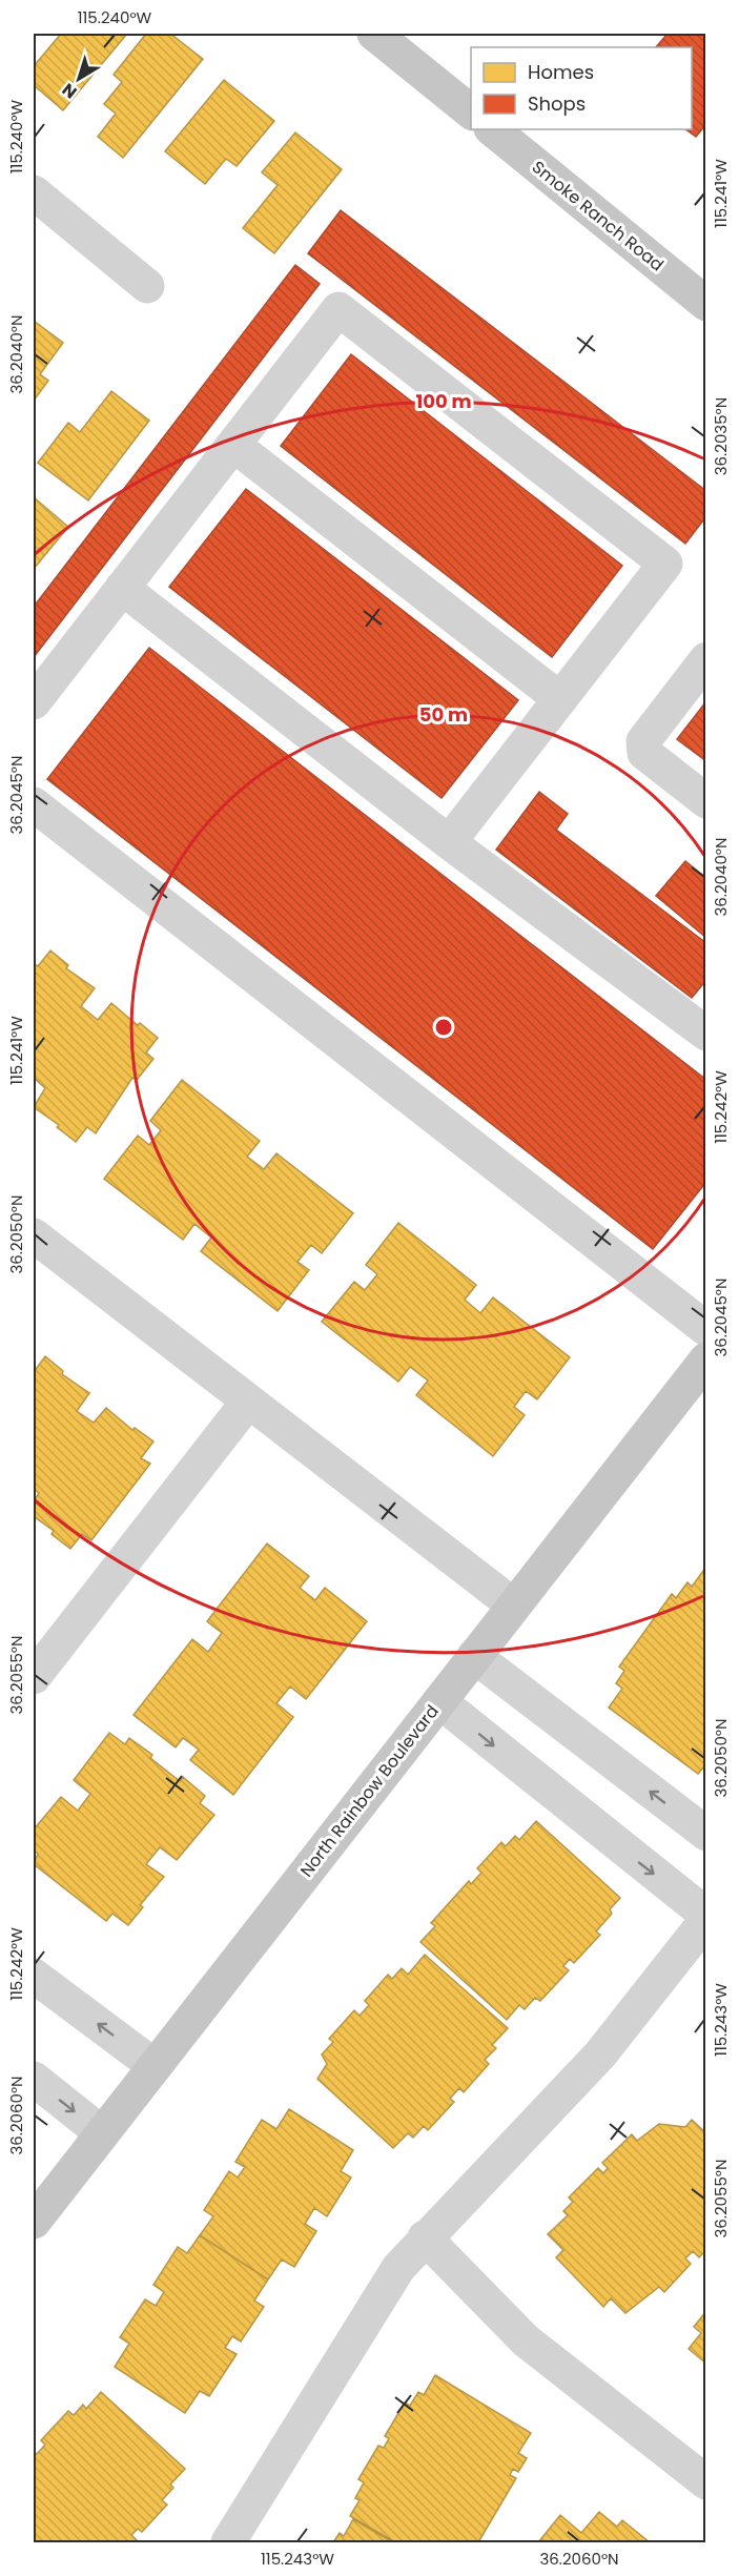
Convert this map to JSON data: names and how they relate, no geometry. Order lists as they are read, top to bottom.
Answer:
{
  "streets": {
    "main road": ["Smoke Ranch Road", "North Rainbow Boulevard"]
  },
  "legend": ["Homes", "Shops"],
  "north": "bottom left",
  "coordinates": [
    "115.240°W",
    "115.241°W",
    "36.2040°N",
    "36.2035°N",
    "36.2045°N",
    "115.242°W",
    "36.2050°N",
    "36.2055°N",
    "115.243°W",
    "36.2060°N"
  ],
  "rings": ["100 m", "50 m"]
}
